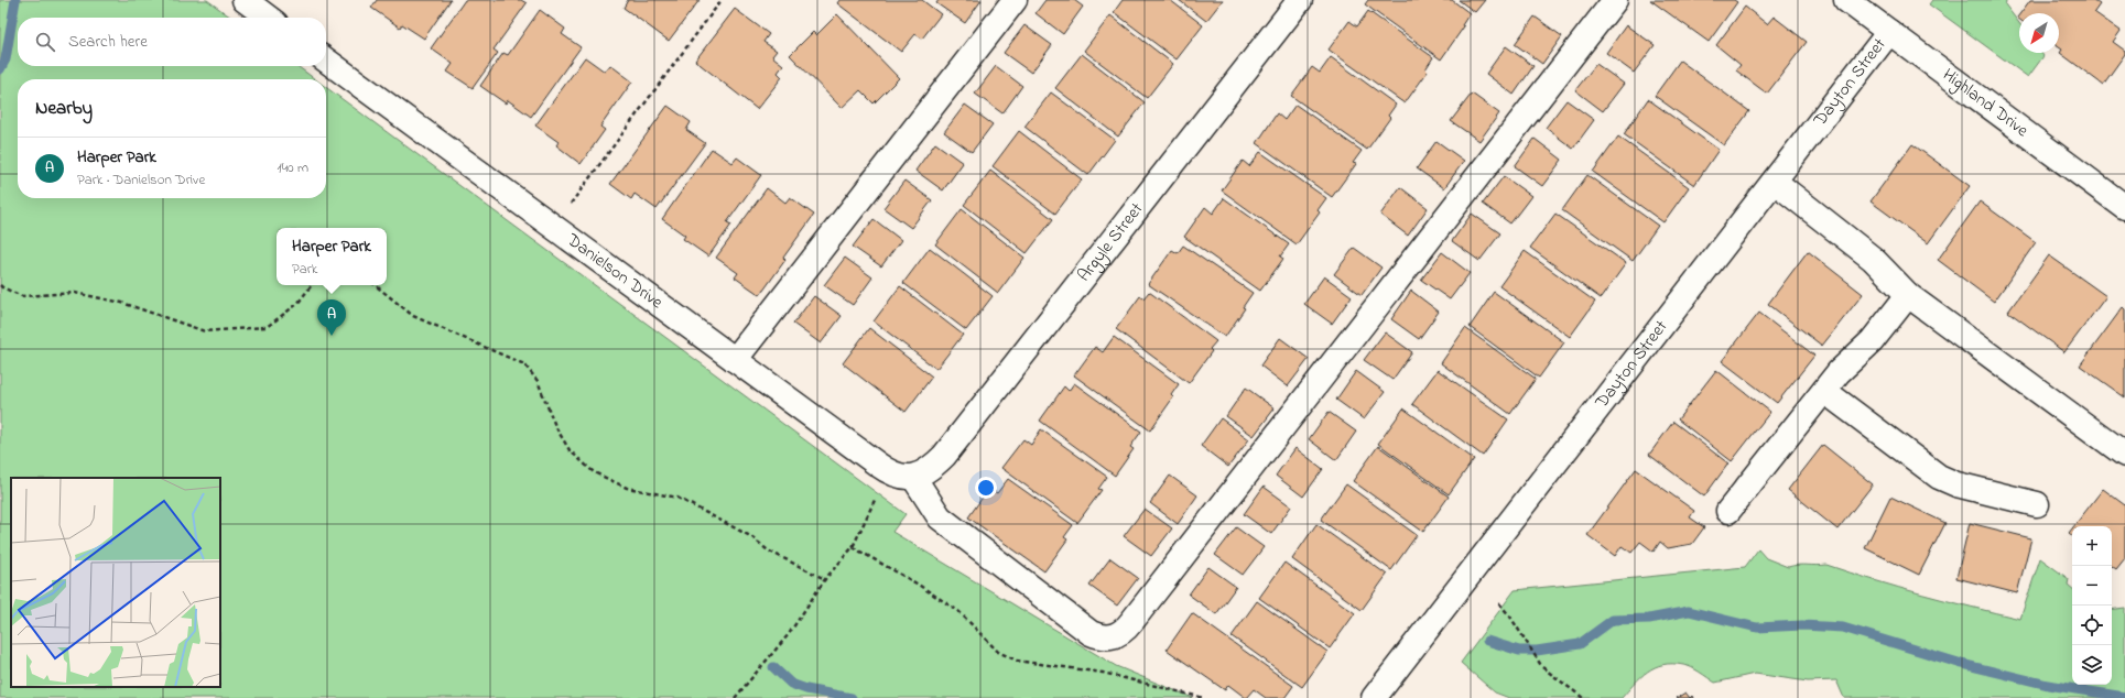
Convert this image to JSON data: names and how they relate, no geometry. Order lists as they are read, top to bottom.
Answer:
{
  "streets": {
    "street": [
      "Dayton Street",
      "Highland Drive",
      "Argyle Street",
      "Danielson Drive"
    ]
  },
  "crossings": [
    ["Dayton Street", "Highland Drive"],
    ["Argyle Street", "Danielson Drive"]
  ],
  "north": "bottom left",
  "page": {
    "search": "Search here",
    "heading": "Nearby",
    "list": [
      {
        "mark": "A",
        "name": "Harper Park",
        "note": "Park · Danielson Drive",
        "value": "140 m"
      }
    ],
    "popup": ["Harper Park", "Park"],
    "pins": "A",
    "map_buttons": ["+", "−"]
  }
}
